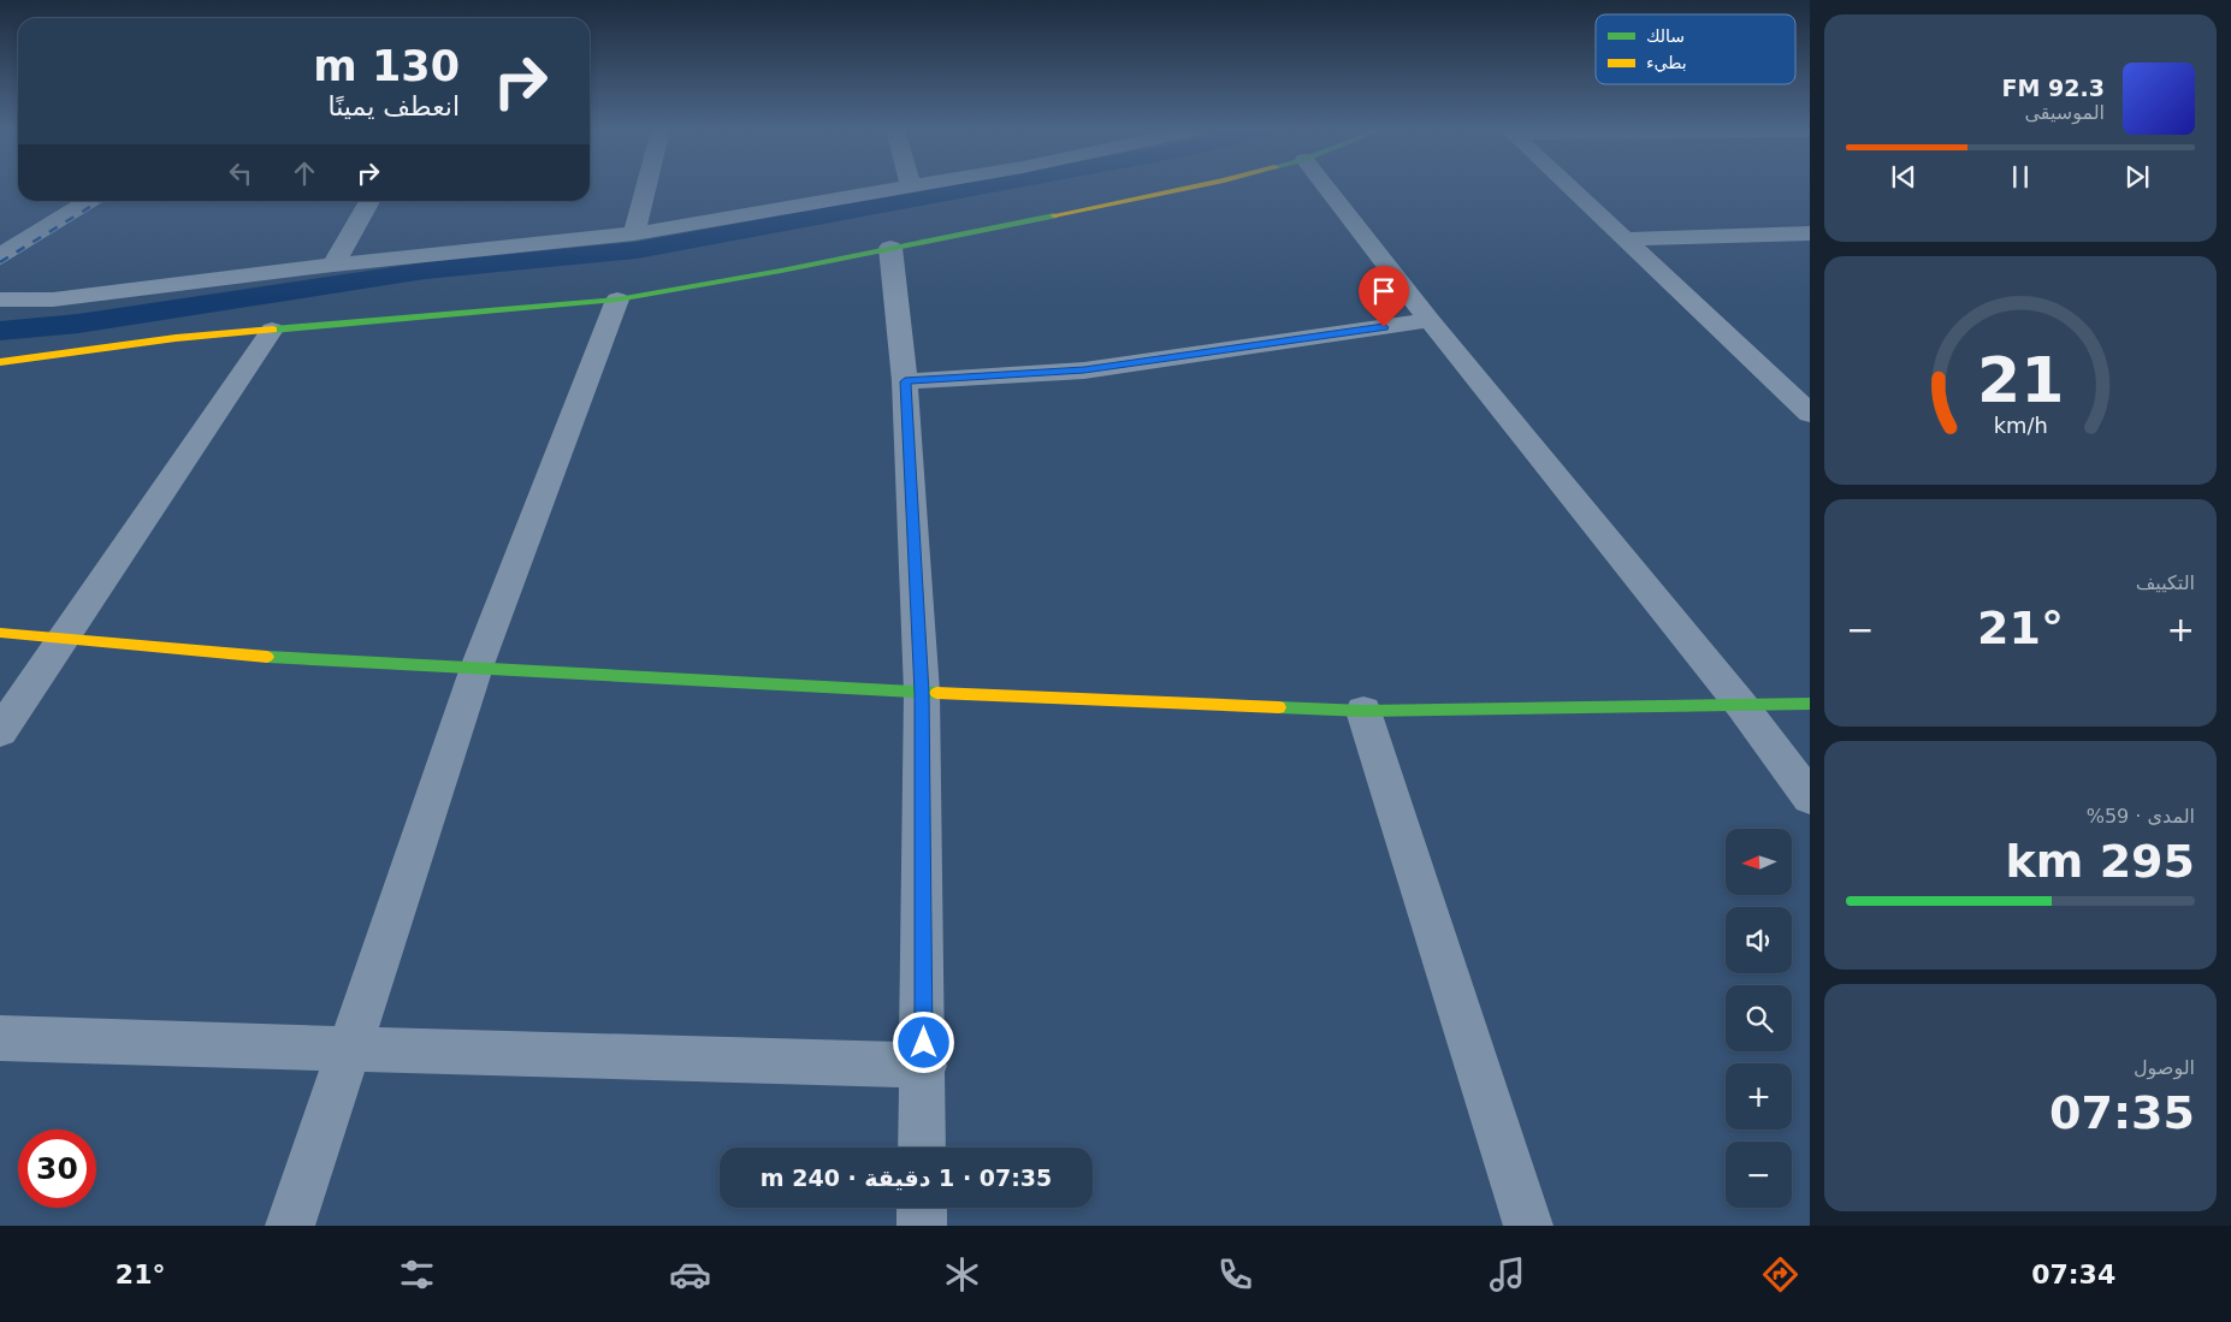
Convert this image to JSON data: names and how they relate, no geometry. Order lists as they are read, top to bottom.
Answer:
{
  "legend": ["سالك", "بطيء"],
  "north": "left",
  "page": {
    "turn": ["130 m", "انعطف يمينًا"],
    "song": ["92.3 FM", "الموسيقى"],
    "tile": [
      "التكييف",
      ["المدى · 59%", "295 km"],
      ["الوصول", "07:35"]
    ],
    "heat": ["−", "21°", "+"],
    "map_buttons": ["+", "−"],
    "limit": "30",
    "trip": "07:35 · 1 دقيقة · 240 m",
    "tabs": ["07:34", "21°"],
    "gauge": ["21", "km/h"]
  }
}
